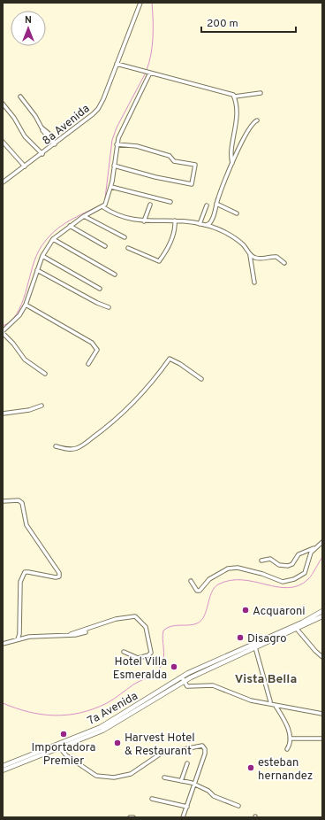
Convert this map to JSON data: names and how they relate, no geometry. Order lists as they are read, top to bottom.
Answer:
{
  "streets": {
    "main road": ["7a Avenida"],
    "street": ["8a Avenida"]
  },
  "districts": ["Vista Bella"],
  "places": [
    "Acquaroni",
    "Disagro",
    "Hotel Villa Esmeralda",
    "Importadora Premier",
    "Harvest Hotel & Restaurant",
    "esteban hernandez"
  ],
  "scale_bar": "200 m",
  "north": "top"
}
